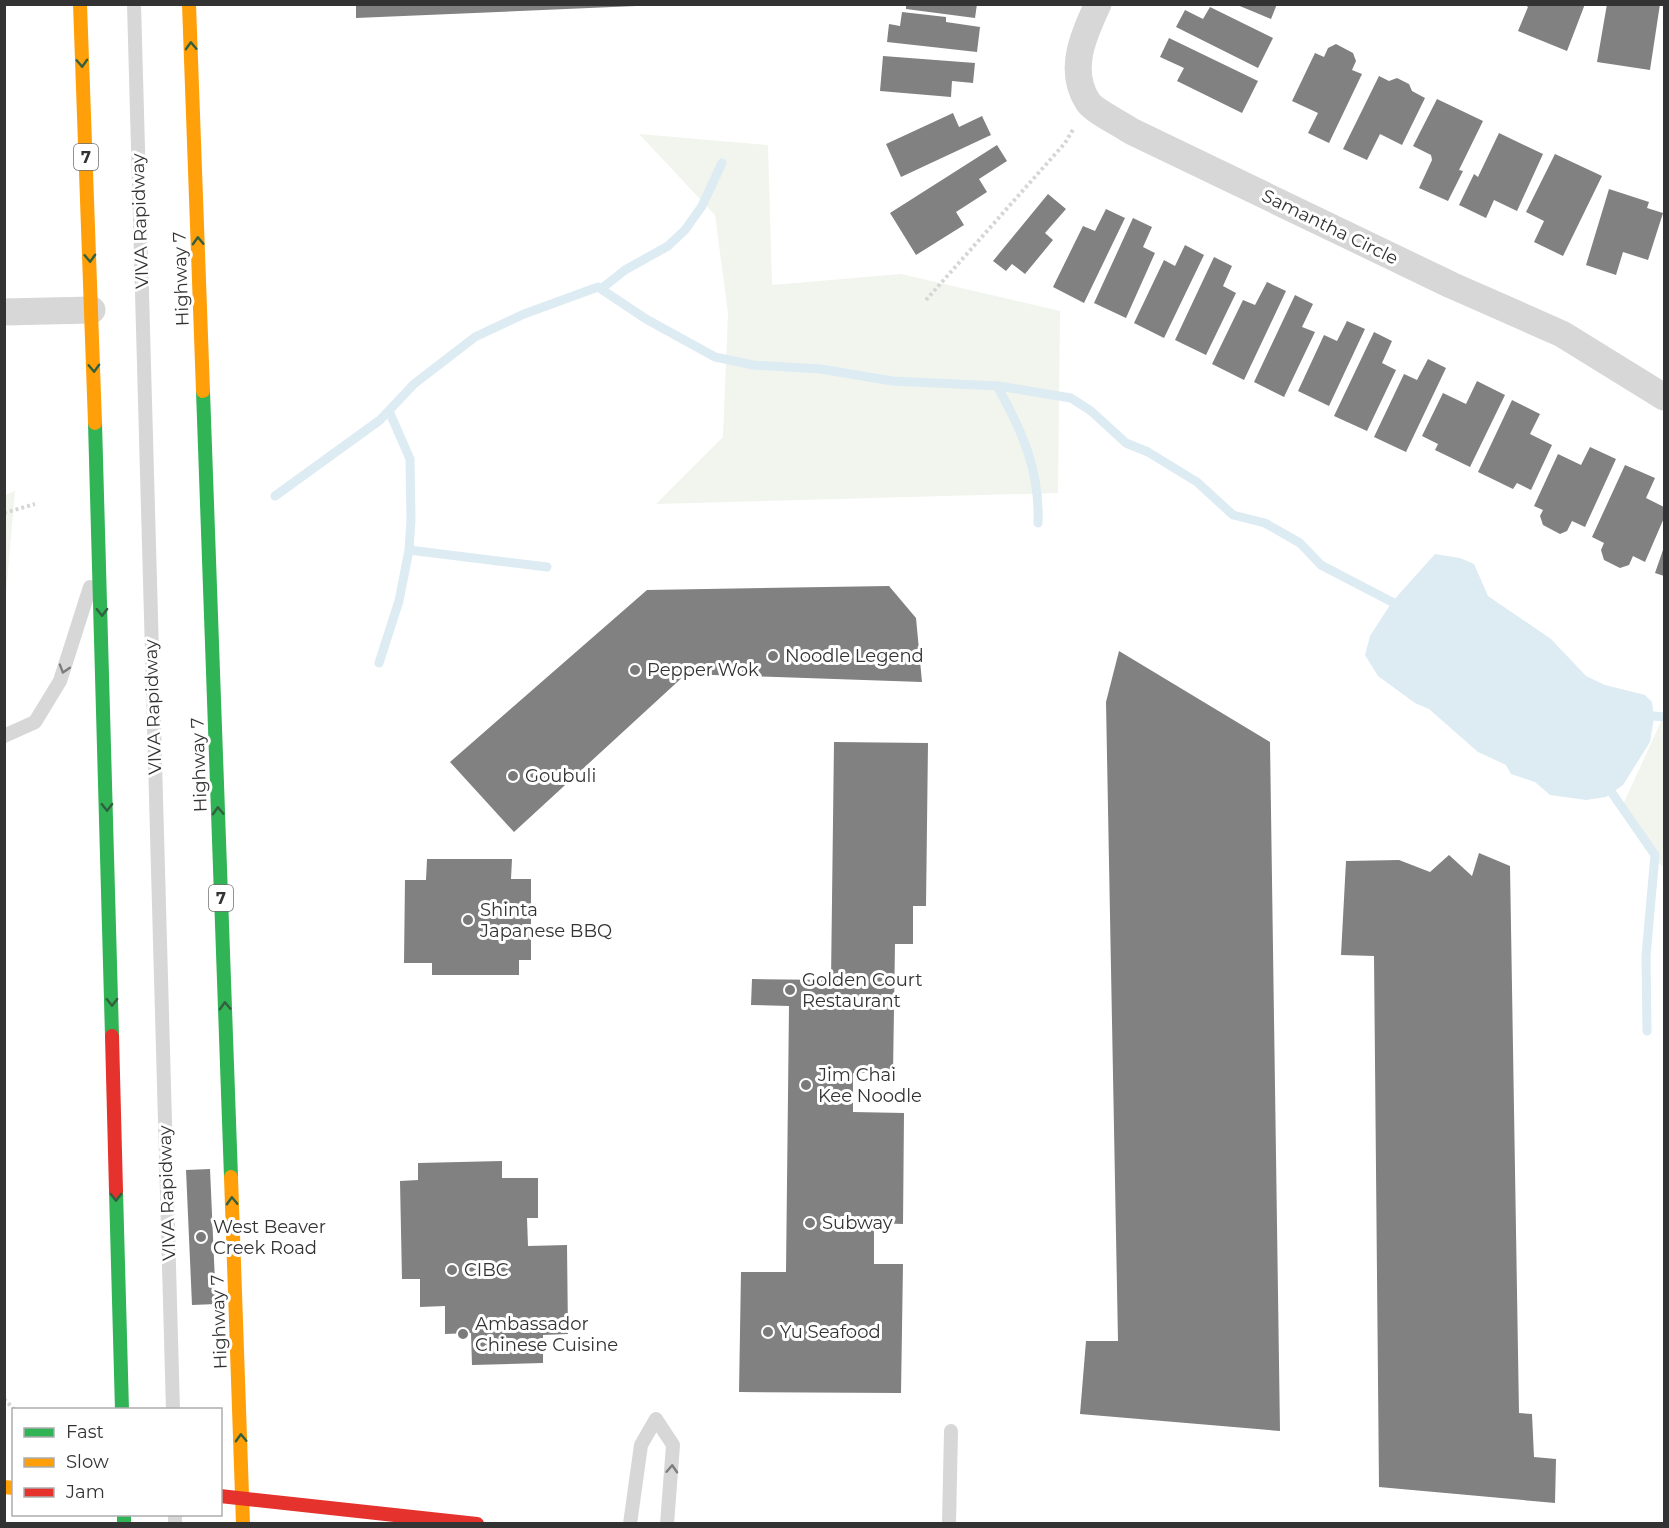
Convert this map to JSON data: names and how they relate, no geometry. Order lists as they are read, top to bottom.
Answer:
{
  "streets": {
    "main road": ["7", "Highway 7"],
    "street": ["Samantha Circle"],
    "lane": ["VIVA Rapidway"]
  },
  "places": [
    "Noodle Legend",
    "Pepper Wok",
    "Goubuli",
    "Shinta Japanese BBQ",
    "Golden Court Restaurant",
    "Jim Chai Kee Noodle",
    "Subway",
    "West Beaver Creek Road",
    "CIBC",
    "Yu Seafood",
    "Ambassador Chinese Cuisine"
  ],
  "legend": ["Fast", "Slow", "Jam"]
}
